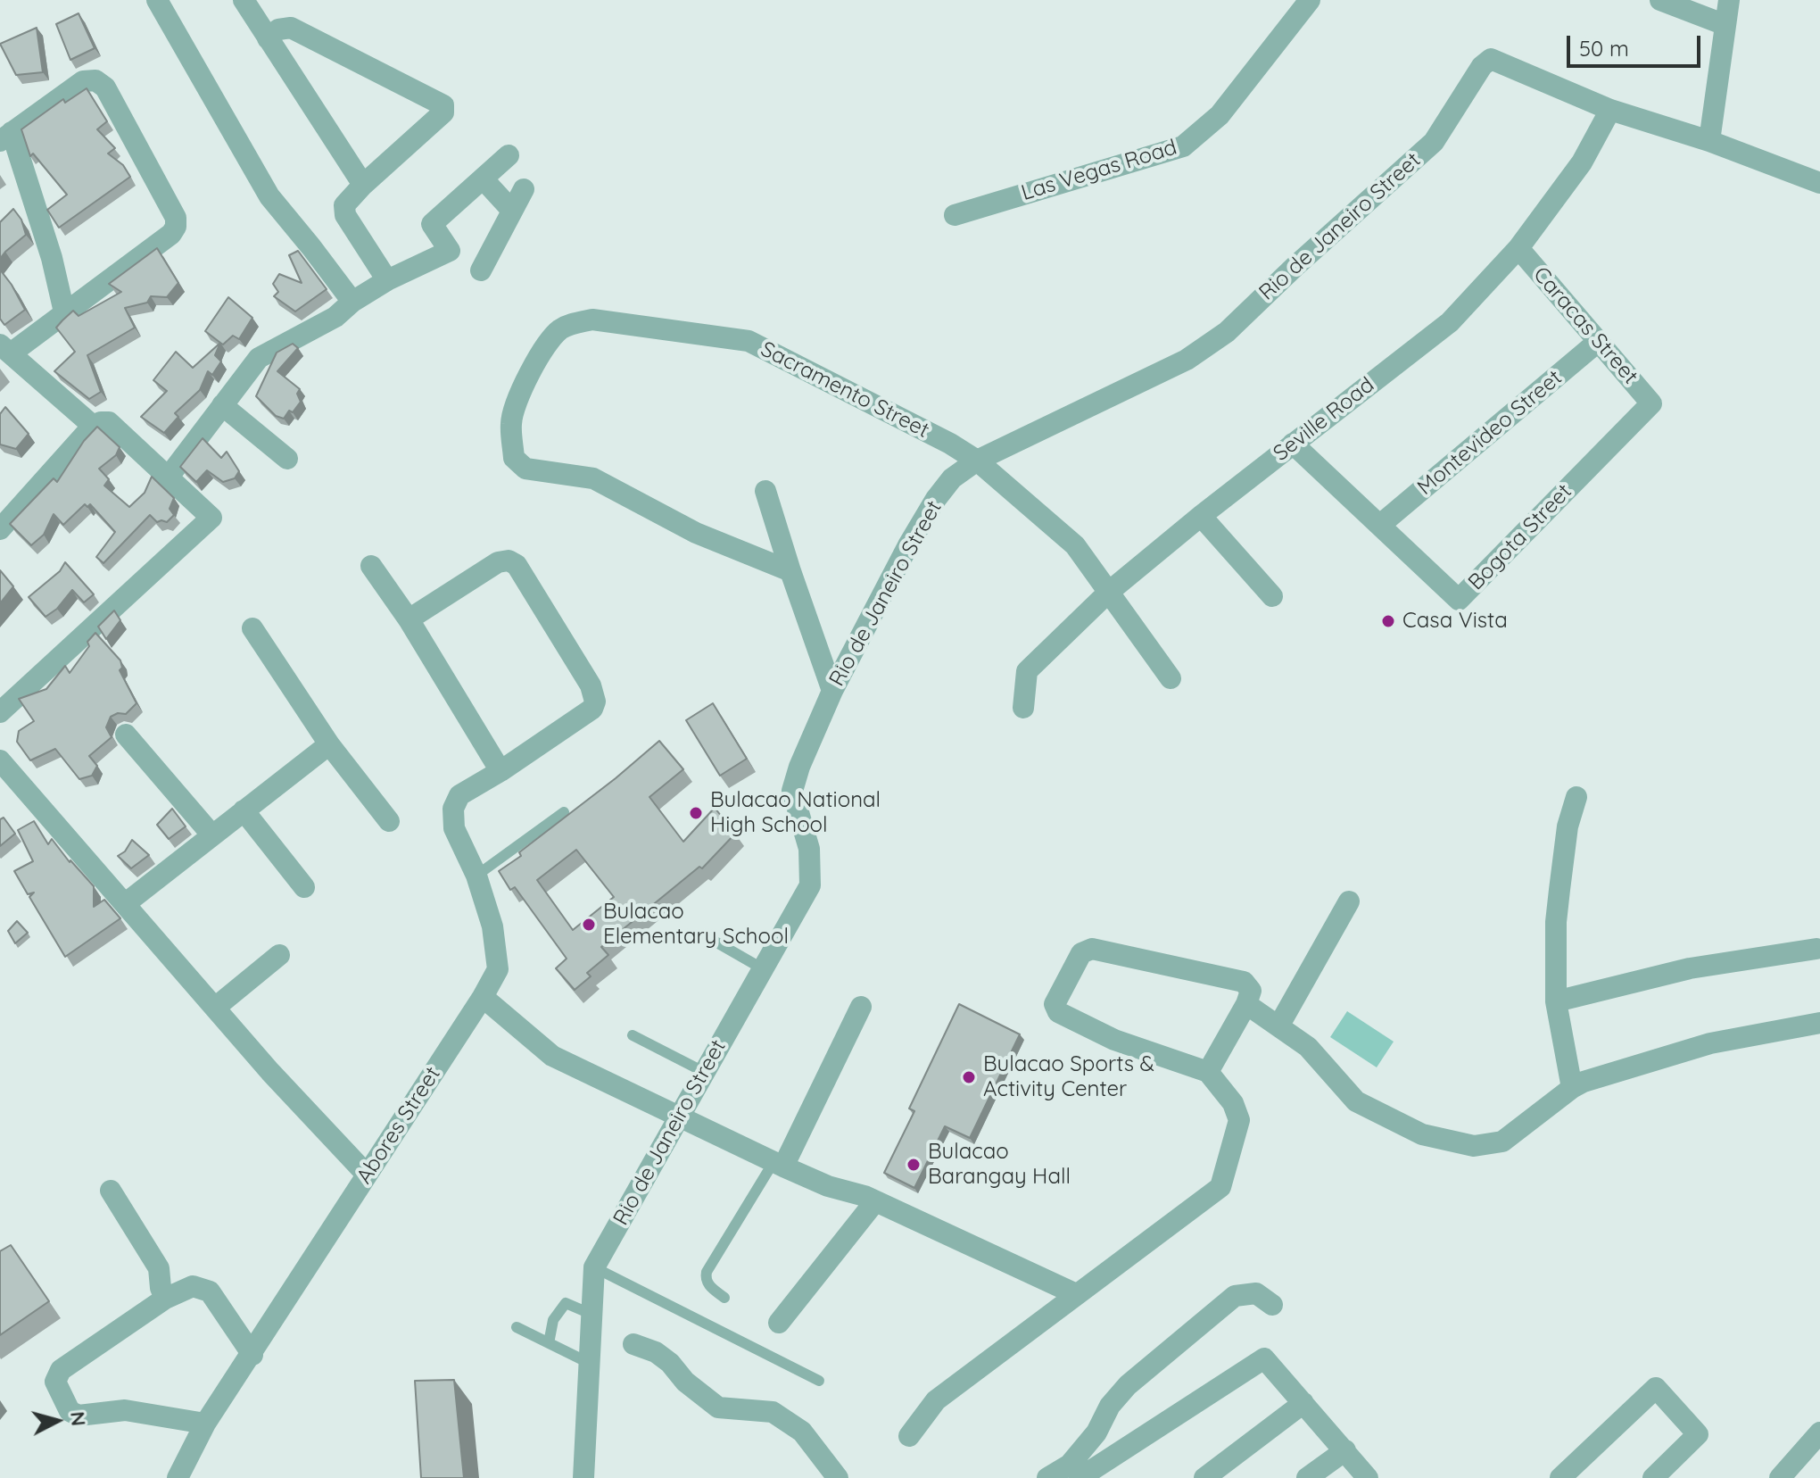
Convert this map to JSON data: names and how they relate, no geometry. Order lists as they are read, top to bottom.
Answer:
{
  "streets": {
    "street": [
      "Las Vegas Road",
      "Rio de Janeiro Street",
      "Caracas Street",
      "Sacramento Street",
      "Seville Road",
      "Montevideo Street",
      "Bogota Street",
      "Abores Street"
    ]
  },
  "crossings": [
    ["Rio de Janeiro Street", "Sacramento Street"],
    ["Rio de Janeiro Street", "Seville Road"],
    ["Caracas Street", "Seville Road"],
    ["Caracas Street", "Montevideo Street"],
    ["Caracas Street", "Bogota Street"],
    ["Sacramento Street", "Seville Road"],
    ["Seville Road", "Bogota Street"],
    ["Montevideo Street", "Bogota Street"]
  ],
  "places": [
    "Casa Vista",
    "Bulacao National High School",
    "Bulacao Elementary School",
    "Bulacao Sports & Activity Center",
    "Bulacao Barangay Hall"
  ],
  "scale_bar": "50 m",
  "north": "right"
}
